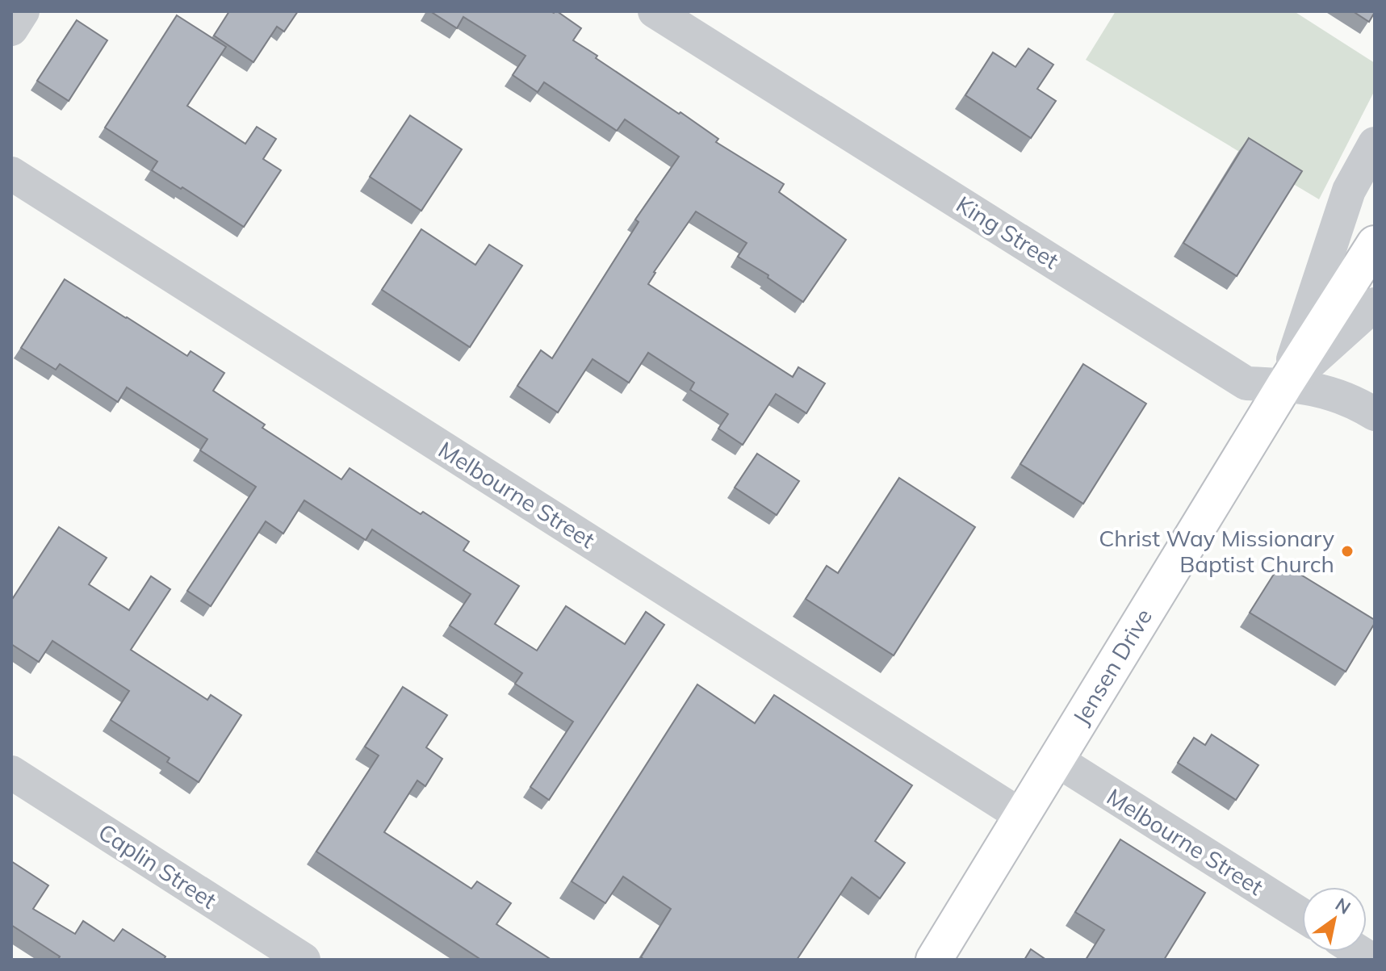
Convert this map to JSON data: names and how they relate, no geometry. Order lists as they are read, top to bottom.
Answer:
{
  "streets": {
    "main road": ["Jensen Drive"],
    "street": ["King Street", "Melbourne Street", "Caplin Street"]
  },
  "crossings": [
    ["King Street", "Jensen Drive"],
    ["Melbourne Street", "Jensen Drive"]
  ],
  "places": ["Christ Way Missionary Baptist Church"],
  "north": "top right"
}
